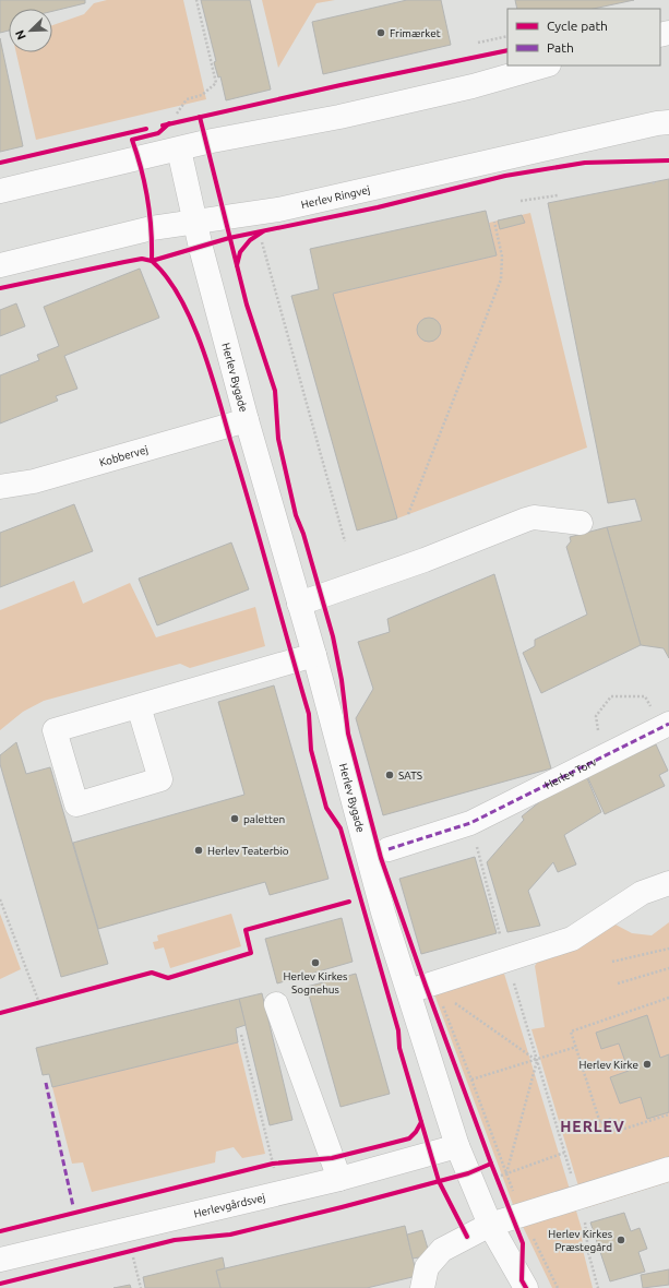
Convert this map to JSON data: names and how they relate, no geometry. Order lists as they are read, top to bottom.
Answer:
{
  "streets": {
    "street": [
      "Herlev Ringvej",
      "Herlev Bygade",
      "Kobbervej",
      "Herlev Torv",
      "Herlevgårdsvej"
    ]
  },
  "crossings": [
    ["Herlev Ringvej", "Herlev Bygade"],
    ["Herlev Bygade", "Kobbervej"],
    ["Herlev Bygade", "Herlevgårdsvej"]
  ],
  "districts": ["HERLEV"],
  "places": [
    "Frimærket",
    "SATS",
    "paletten",
    "Herlev Teaterbio",
    "Herlev Kirkes Sognehus",
    "Herlev Kirke",
    "Herlev Kirkes Præstegård"
  ],
  "legend": ["Cycle path", "Path"],
  "north": "bottom left"
}
